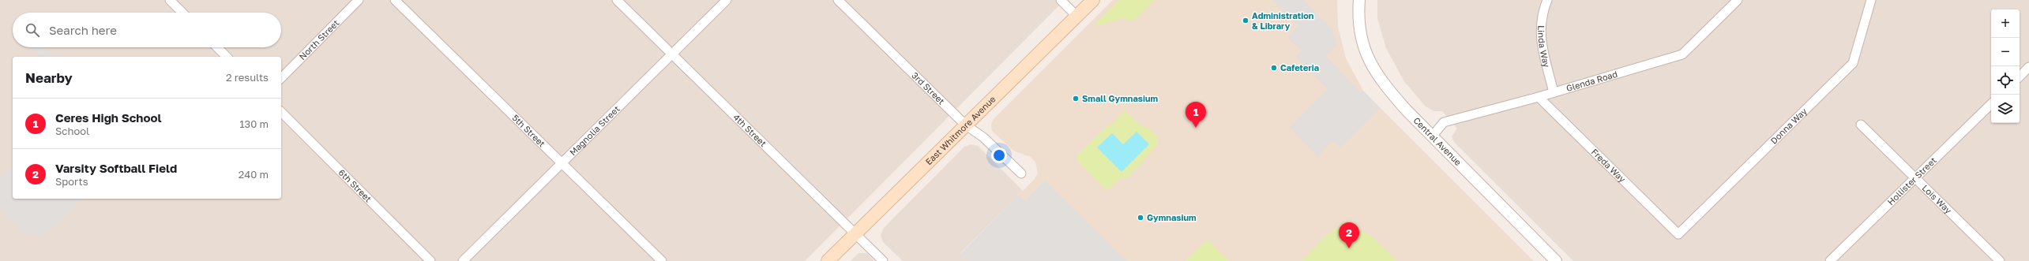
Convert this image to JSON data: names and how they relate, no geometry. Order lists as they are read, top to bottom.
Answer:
{
  "streets": {
    "main road": ["East Whitmore Avenue"],
    "street": [
      "North Street",
      "Linda Way",
      "Glenda Road",
      "3rd Street",
      "Donna Way",
      "Magnolia Street",
      "5th Street",
      "4th Street",
      "Central Avenue",
      "Freda Way",
      "Hollister Street",
      "6th Street",
      "Lois Way"
    ]
  },
  "crossings": [
    ["Linda Way", "Glenda Road"],
    ["Glenda Road", "Central Avenue"],
    ["Glenda Road", "Freda Way"],
    ["3rd Street", "East Whitmore Avenue"],
    ["Donna Way", "Freda Way"],
    ["Magnolia Street", "5th Street"],
    ["Magnolia Street", "4th Street"],
    ["4th Street", "East Whitmore Avenue"],
    ["Hollister Street", "Lois Way"]
  ],
  "places": [
    "Administration & Library",
    "Cafeteria",
    "Small Gymnasium",
    "Gymnasium"
  ],
  "page": {
    "map_buttons": ["+", "−"],
    "search": "Search here",
    "heading": ["Nearby", "2 results"],
    "list": [
      {
        "mark": "1",
        "name": "Ceres High School",
        "note": "School",
        "value": "130 m"
      },
      {
        "mark": "2",
        "name": "Varsity Softball Field",
        "note": "Sports",
        "value": "240 m"
      }
    ],
    "pins": ["1", "2"]
  }
}
